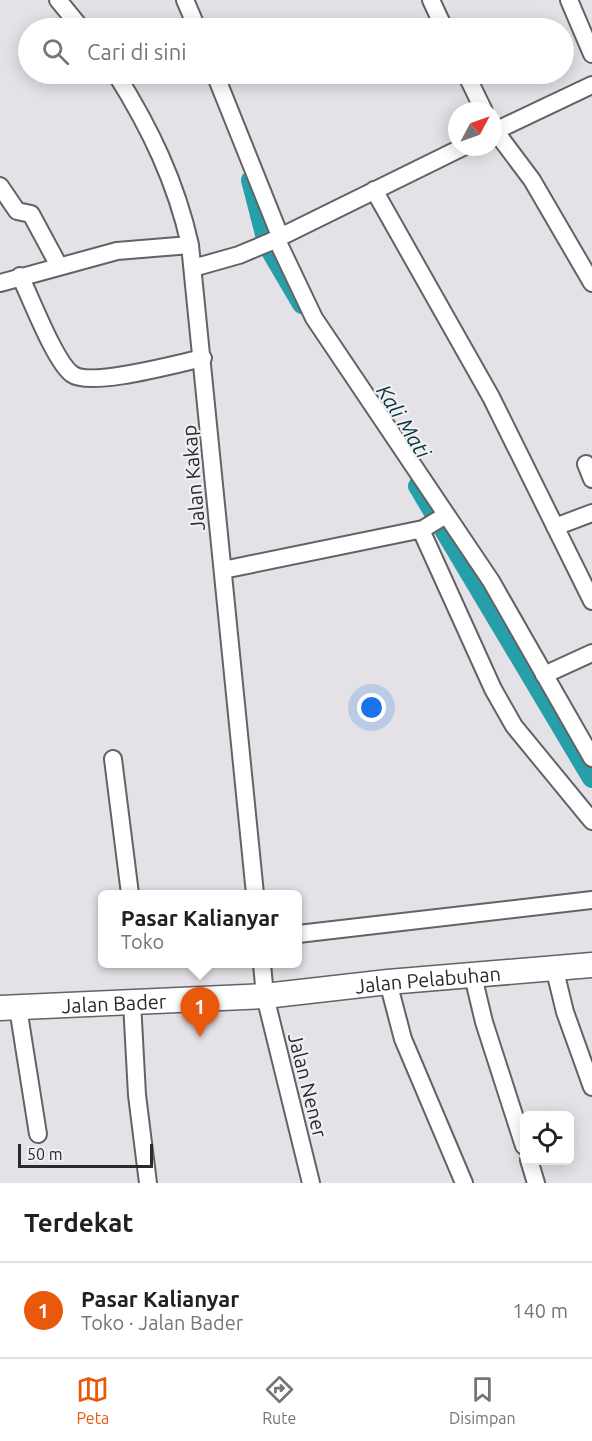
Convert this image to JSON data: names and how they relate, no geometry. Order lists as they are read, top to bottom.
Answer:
{
  "streets": {
    "main road": ["Jalan Pelabuhan", "Jalan Bader"],
    "street": ["Jalan Kakap", "Jalan Nener"]
  },
  "crossings": [
    ["Jalan Pelabuhan", "Jalan Bader"],
    ["Jalan Pelabuhan", "Jalan Nener"],
    ["Jalan Bader", "Jalan Nener"]
  ],
  "water": ["Kali Mati"],
  "scale_bar": "50 m",
  "north": "top right",
  "page": {
    "search": "Cari di sini",
    "popup": ["Pasar Kalianyar", "Toko"],
    "pins": "1",
    "scale": "50 m",
    "heading": "Terdekat",
    "list": [
      {
        "mark": "1",
        "name": "Pasar Kalianyar",
        "note": "Toko · Jalan Bader",
        "value": "140 m"
      }
    ],
    "nav": ["Peta", "Rute", "Disimpan"]
  }
}
